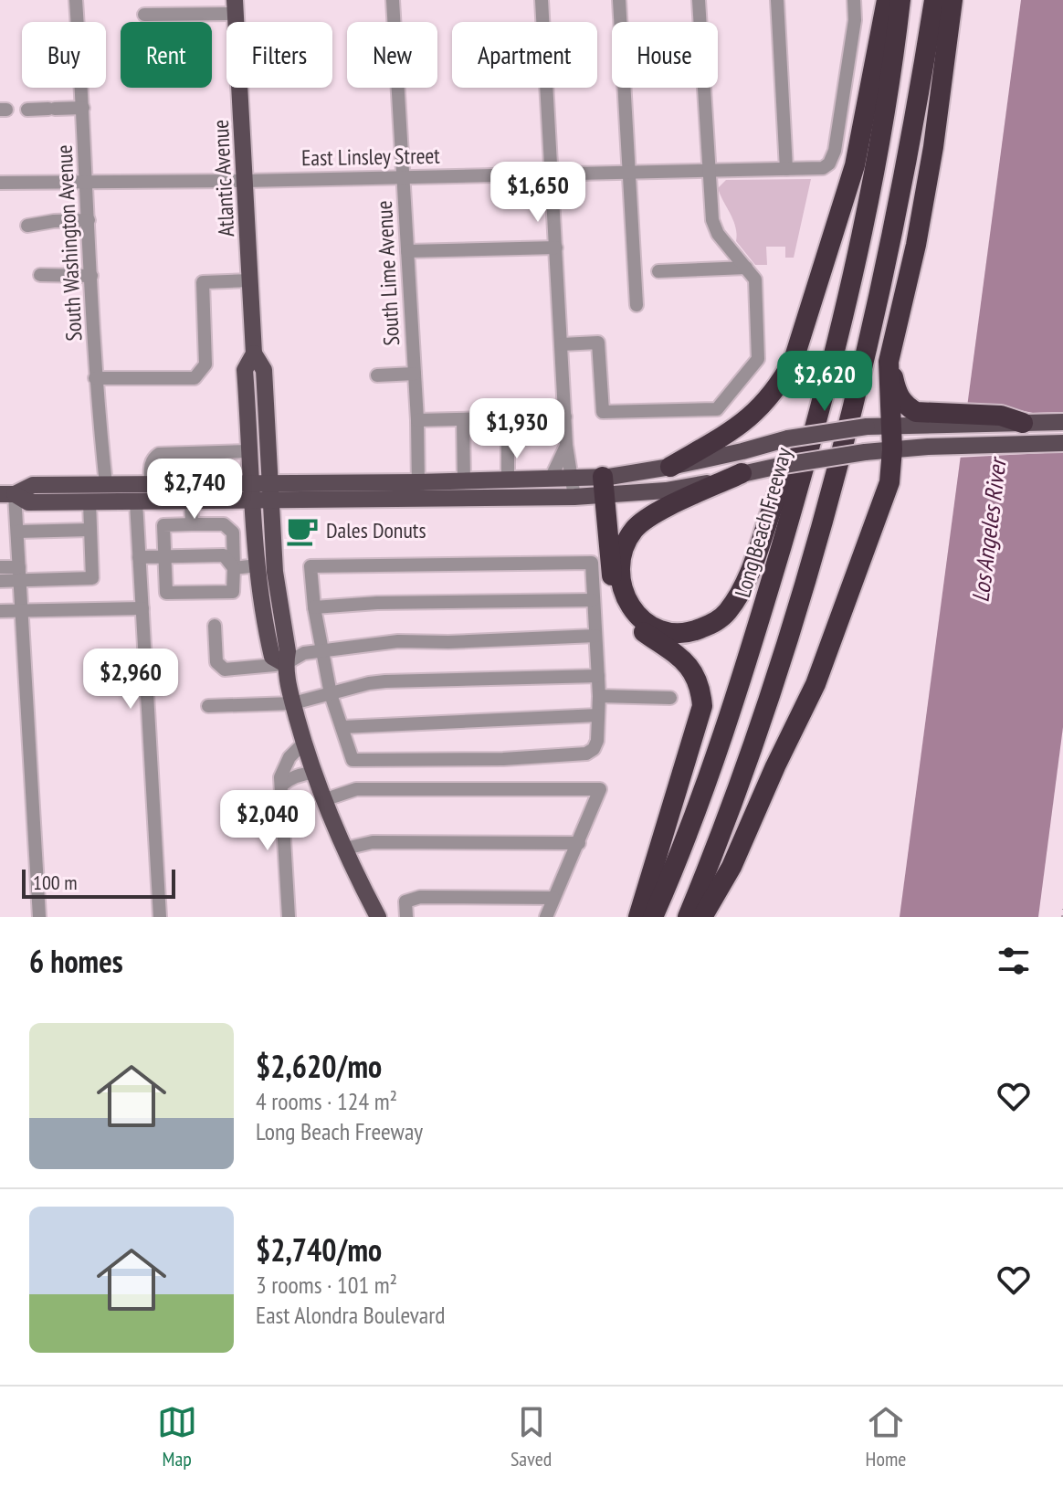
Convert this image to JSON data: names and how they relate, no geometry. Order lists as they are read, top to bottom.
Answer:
{
  "streets": {
    "highway": ["Long Beach Freeway"],
    "main road": ["Atlantic Avenue"],
    "street": ["East Linsley Street", "South Washington Avenue", "South Lime Avenue"]
  },
  "crossings": [
    ["East Linsley Street", "Atlantic Avenue"],
    ["East Linsley Street", "South Washington Avenue"],
    ["East Linsley Street", "South Lime Avenue"]
  ],
  "water": ["Los Angeles River"],
  "places": {
    "cafe": ["Dales Donuts"]
  },
  "scale_bar": "100 m",
  "page": {
    "chip": [
      "Buy",
      "Rent",
      "Filters",
      "New",
      "Apartment",
      "House"
    ],
    "price": [
      "$1,650",
      "$2,620",
      "$1,930",
      "$2,740",
      "$2,960",
      "$2,040"
    ],
    "scale": "100 m",
    "heading": "6 homes",
    "list": [
      {
        "name": "$2,620/mo",
        "note": "4 rooms · 124 m² · Long Beach Freeway"
      },
      {
        "name": "$2,740/mo",
        "note": "3 rooms · 101 m² · East Alondra Boulevard"
      }
    ],
    "tabs": ["Map", "Saved", "Home"]
  }
}
